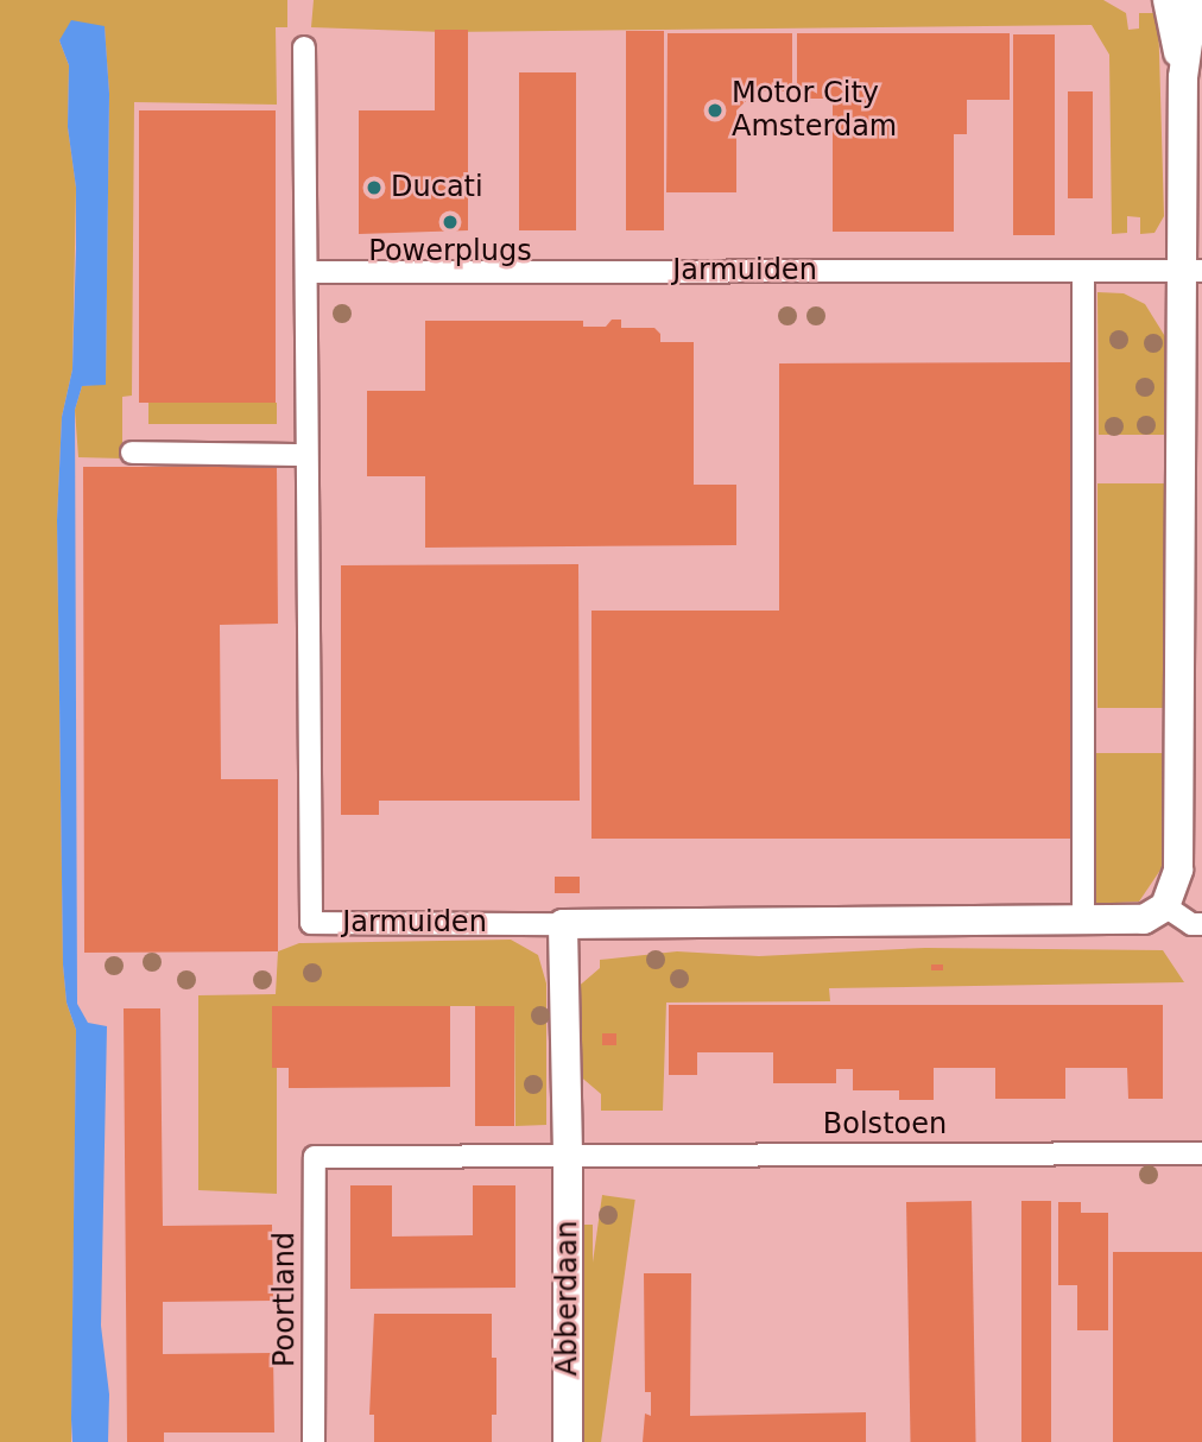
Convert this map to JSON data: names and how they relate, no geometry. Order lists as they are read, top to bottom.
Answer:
{
  "streets": {
    "main road": ["Jarmuiden", "Abberdaan"],
    "street": ["Bolstoen", "Poortland"]
  },
  "crossings": [
    ["Jarmuiden", "Abberdaan"],
    ["Bolstoen", "Abberdaan"],
    ["Bolstoen", "Poortland"],
    ["Abberdaan", "Poortland"]
  ],
  "places": ["Motor City Amsterdam", "Ducati", "Powerplugs"]
}
